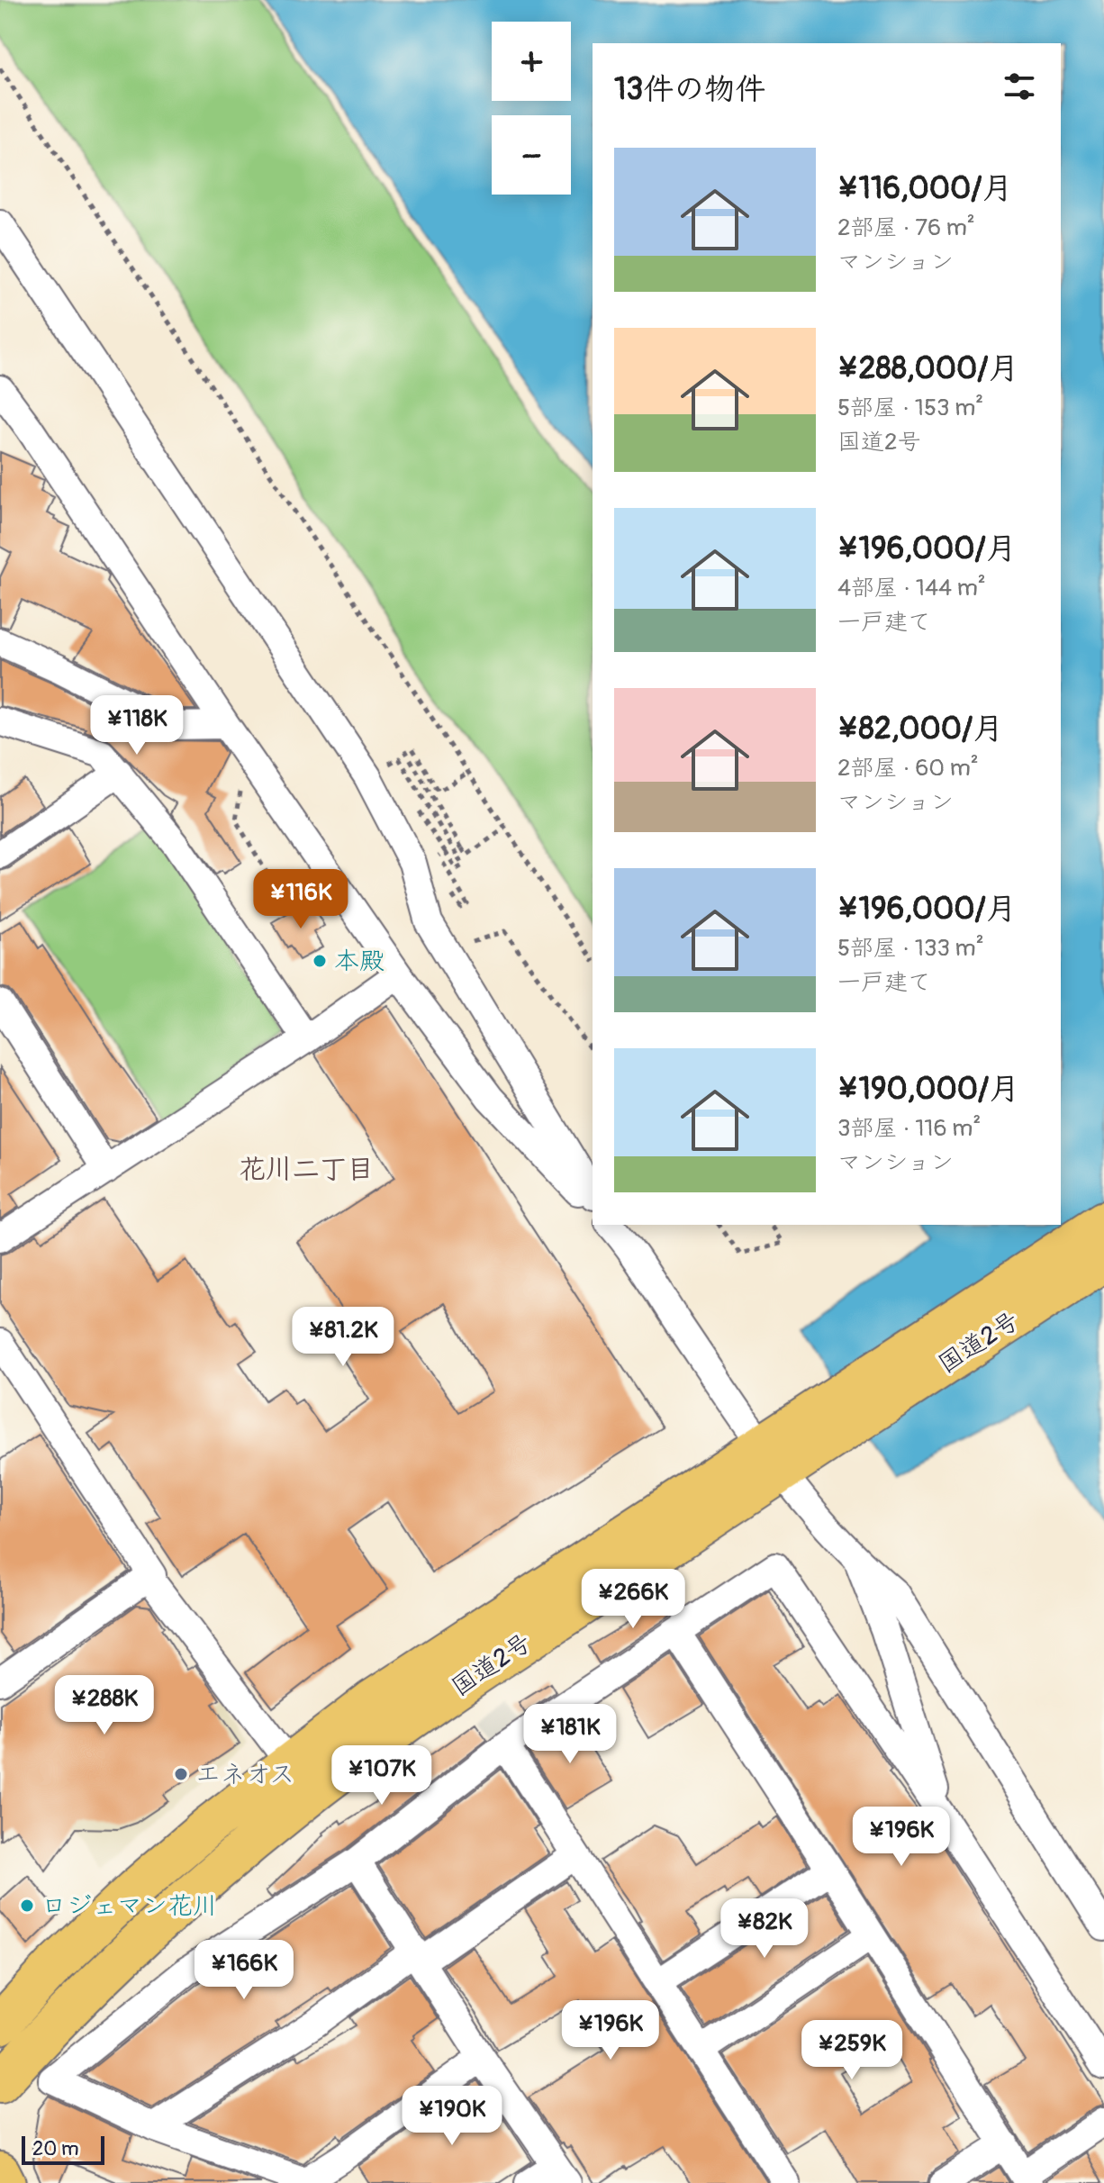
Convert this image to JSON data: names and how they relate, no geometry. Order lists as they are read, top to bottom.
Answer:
{
  "streets": {
    "main road": ["国道2号"]
  },
  "districts": ["花川二丁目"],
  "places": ["本殿", "エネオス", "ロジェマン花川"],
  "scale_bar": "20 m",
  "page": {
    "map_buttons": ["+", "−"],
    "heading": "13件の物件",
    "list": [
      {
        "name": "¥116,000/月",
        "note": "2部屋 · 76 m² · マンション"
      },
      {
        "name": "¥288,000/月",
        "note": "5部屋 · 153 m² · 国道2号"
      },
      {
        "name": "¥196,000/月",
        "note": "4部屋 · 144 m² · 一戸建て"
      },
      {
        "name": "¥82,000/月",
        "note": "2部屋 · 60 m² · マンション"
      },
      {
        "name": "¥196,000/月",
        "note": "5部屋 · 133 m² · 一戸建て"
      },
      {
        "name": "¥190,000/月",
        "note": "3部屋 · 116 m² · マンション"
      }
    ],
    "price": [
      "¥118K",
      "¥116K",
      "¥81.2K",
      "¥266K",
      "¥288K",
      "¥181K",
      "¥107K",
      "¥196K",
      "¥82K",
      "¥166K",
      "¥196K",
      "¥259K",
      "¥190K"
    ],
    "scale": "20 m"
  }
}
